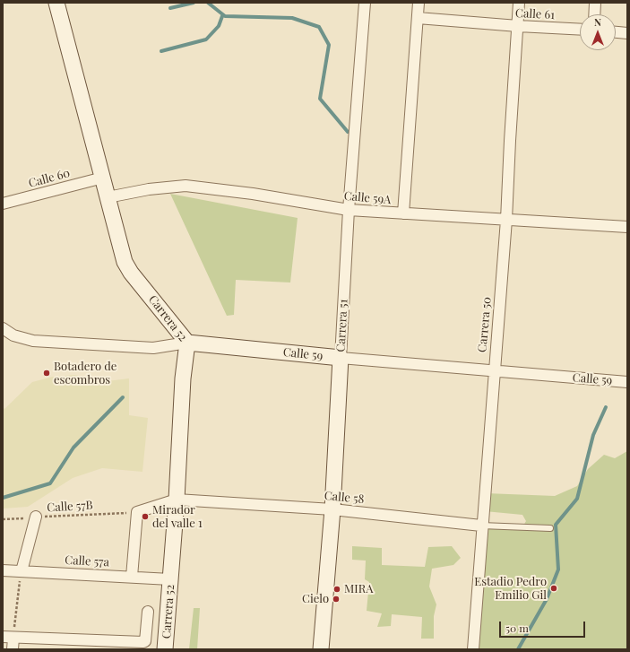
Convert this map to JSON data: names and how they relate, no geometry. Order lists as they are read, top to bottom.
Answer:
{
  "streets": {
    "main road": ["Carrera 52", "Carrera 51", "Calle 59"],
    "street": [
      "Calle 61",
      "Calle 60",
      "Calle 59A",
      "Carrera 50",
      "Calle 58",
      "Calle 57a"
    ],
    "path": ["Calle 57B"]
  },
  "crossings": [
    ["Calle 61", "Carrera 50"],
    ["Calle 60", "Carrera 52"],
    ["Calle 59A", "Carrera 52"],
    ["Calle 59A", "Carrera 50"],
    ["Calle 59A", "Carrera 51"],
    ["Carrera 52", "Calle 59"],
    ["Carrera 52", "Calle 58"],
    ["Carrera 52", "Calle 57a"],
    ["Carrera 50", "Calle 59"],
    ["Carrera 50", "Calle 58"],
    ["Carrera 51", "Calle 59"],
    ["Carrera 51", "Calle 58"],
    ["Calle 58", "Calle 57B"]
  ],
  "places": [
    "Botadero de escombros",
    "Mirador del valle 1",
    "Estadio Pedro Emilio Gil",
    "MIRA",
    "Cielo"
  ],
  "scale_bar": "50 m",
  "north": "top"
}
